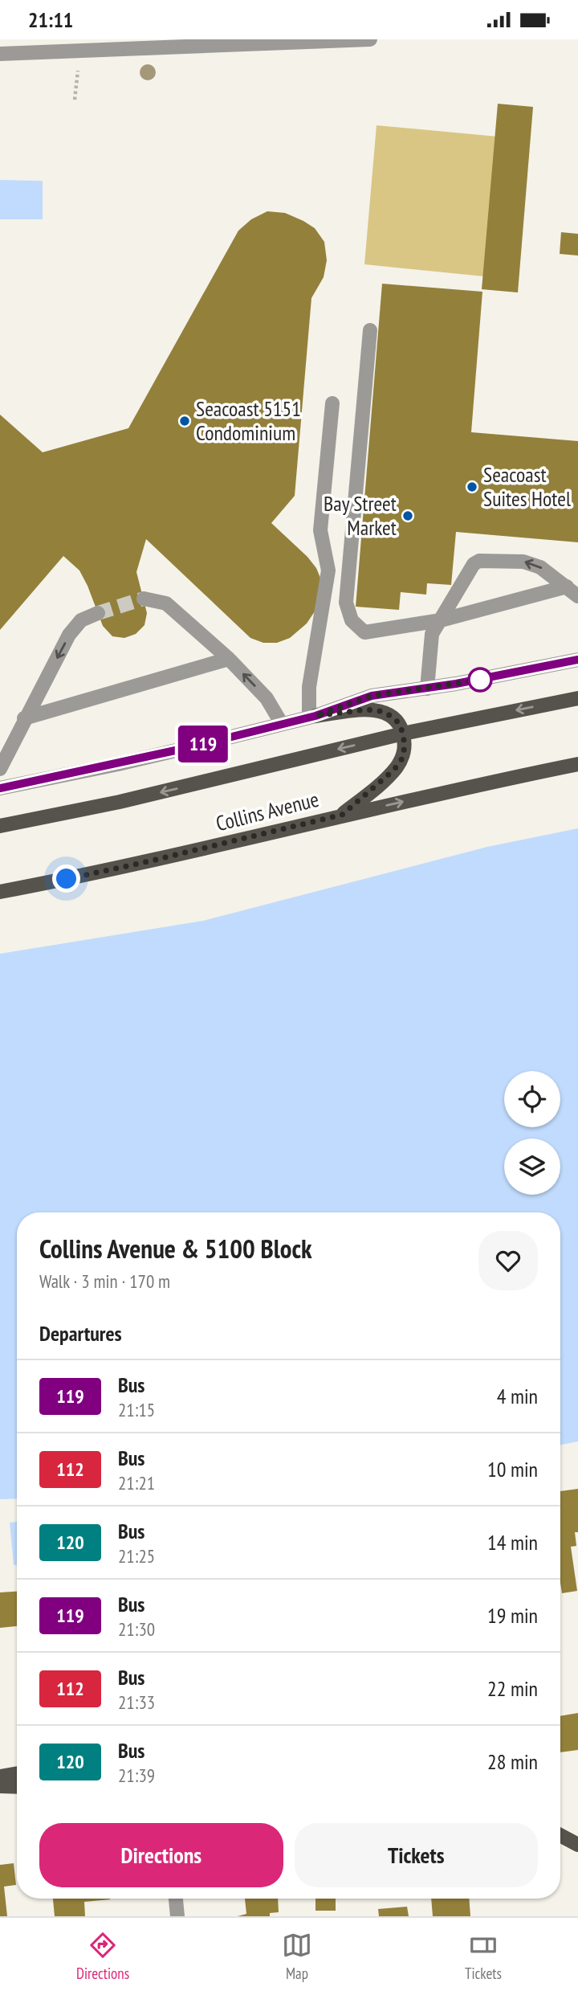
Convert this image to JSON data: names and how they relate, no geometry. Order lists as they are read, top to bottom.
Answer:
{
  "streets": {
    "main road": ["Collins Avenue"]
  },
  "places": ["Seacoast 5151 Condominium", "Seacoast Suites Hotel", "Bay Street Market"],
  "lines": ["bus line 119"],
  "page": {
    "status": "21:11",
    "on_map": "119",
    "heading": [
      ["Collins Avenue & 5100 Block", "Walk · 3 min · 170 m"],
      "Departures"
    ],
    "list": [
      {
        "mark": "119",
        "name": "Bus",
        "note": "21:15",
        "value": "4 min"
      },
      {
        "mark": "112",
        "name": "Bus",
        "note": "21:21",
        "value": "10 min"
      },
      {
        "mark": "120",
        "name": "Bus",
        "note": "21:25",
        "value": "14 min"
      },
      {
        "mark": "119",
        "name": "Bus",
        "note": "21:30",
        "value": "19 min"
      },
      {
        "mark": "112",
        "name": "Bus",
        "note": "21:33",
        "value": "22 min"
      },
      {
        "mark": "120",
        "name": "Bus",
        "note": "21:39",
        "value": "28 min"
      }
    ],
    "buttons": ["Directions", "Tickets"],
    "tabs": ["Directions", "Map", "Tickets"]
  }
}
